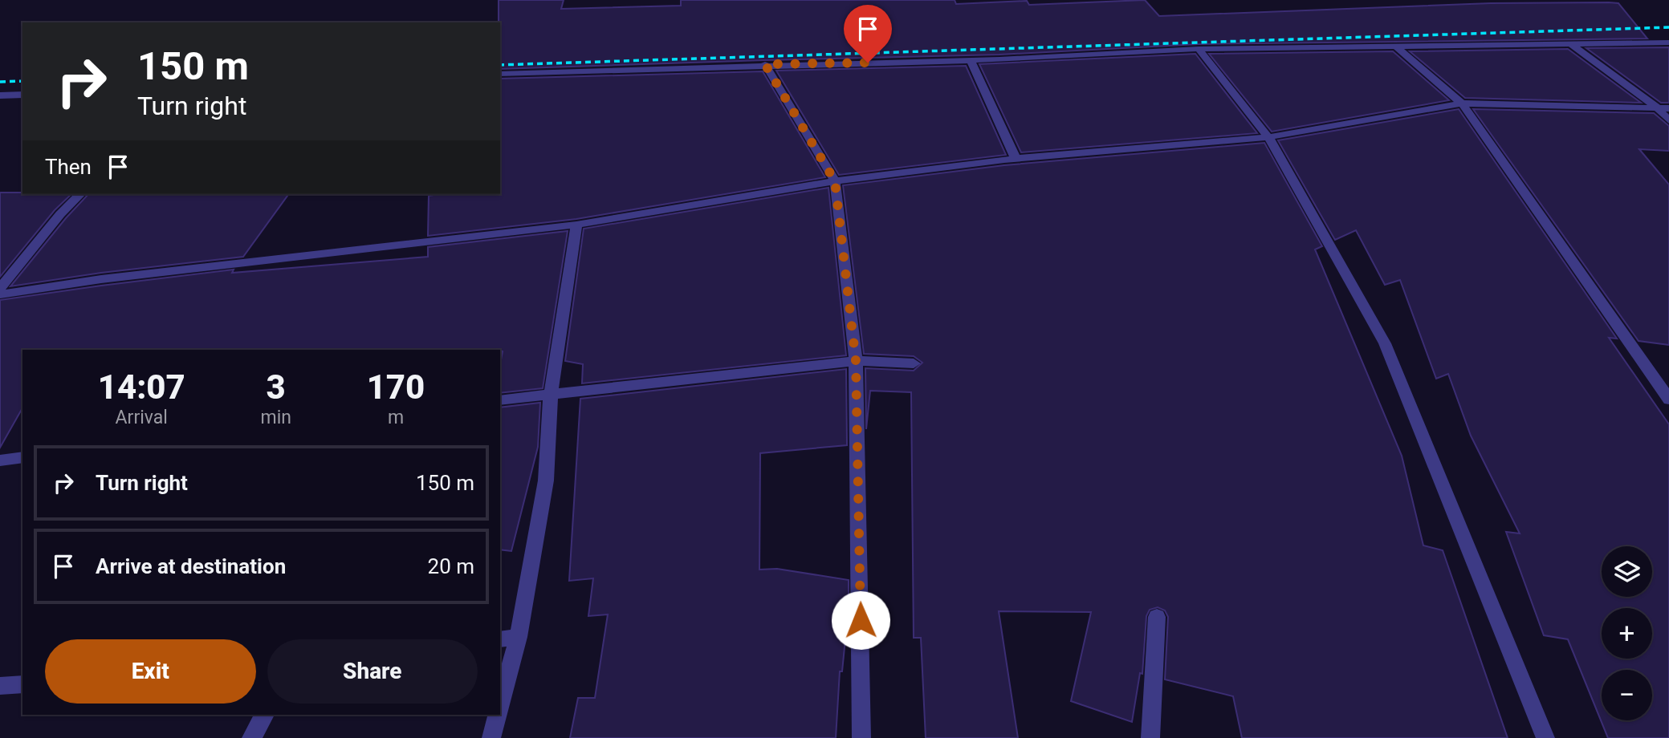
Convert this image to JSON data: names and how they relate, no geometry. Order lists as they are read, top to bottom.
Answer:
{
  "page": {
    "turn": ["150 m", "Turn right"],
    "then": "Then",
    "eta": [
      "14:07",
      "Arrival",
      "3",
      "min",
      "170",
      "m"
    ],
    "list": [
      {
        "name": "Turn right",
        "value": "150 m"
      },
      {
        "name": "Arrive at destination",
        "value": "20 m"
      }
    ],
    "map_buttons": ["+", "−"],
    "buttons": ["Exit", "Share"]
  }
}
